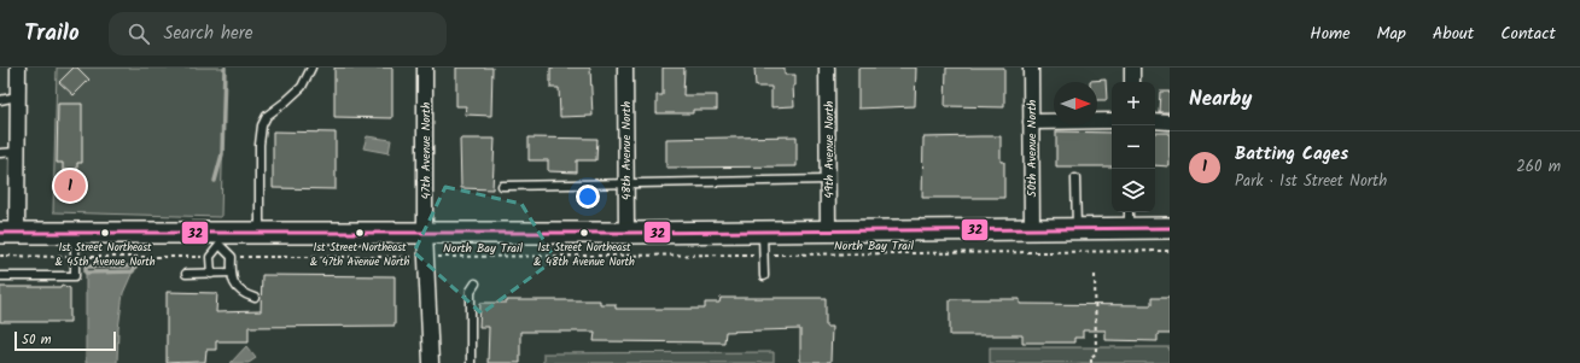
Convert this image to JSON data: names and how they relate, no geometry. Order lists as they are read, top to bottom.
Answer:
{
  "streets": {
    "street": [
      "50th Avenue North",
      "49th Avenue North",
      "47th Avenue North",
      "48th Avenue North"
    ],
    "path": ["North Bay Trail"]
  },
  "crossings": [
    ["47th Avenue North", "North Bay Trail"]
  ],
  "places": ["1st Street Northeast & 45th Avenue North", "1st Street Northeast & 47th Avenue North", "1st Street Northeast & 48th Avenue North"],
  "lines": ["transit line 32"],
  "scale_bar": "50 m",
  "north": "right",
  "page": {
    "header": "Trailo",
    "search": "Search here",
    "nav": [
      "Home",
      "Map",
      "About",
      "Contact"
    ],
    "heading": "Nearby",
    "map_buttons": ["+", "−"],
    "list": [
      {
        "mark": "1",
        "name": "Batting Cages",
        "note": "Park · 1st Street North",
        "value": "260 m"
      }
    ],
    "pins": "1",
    "scale": "50 m"
  }
}
